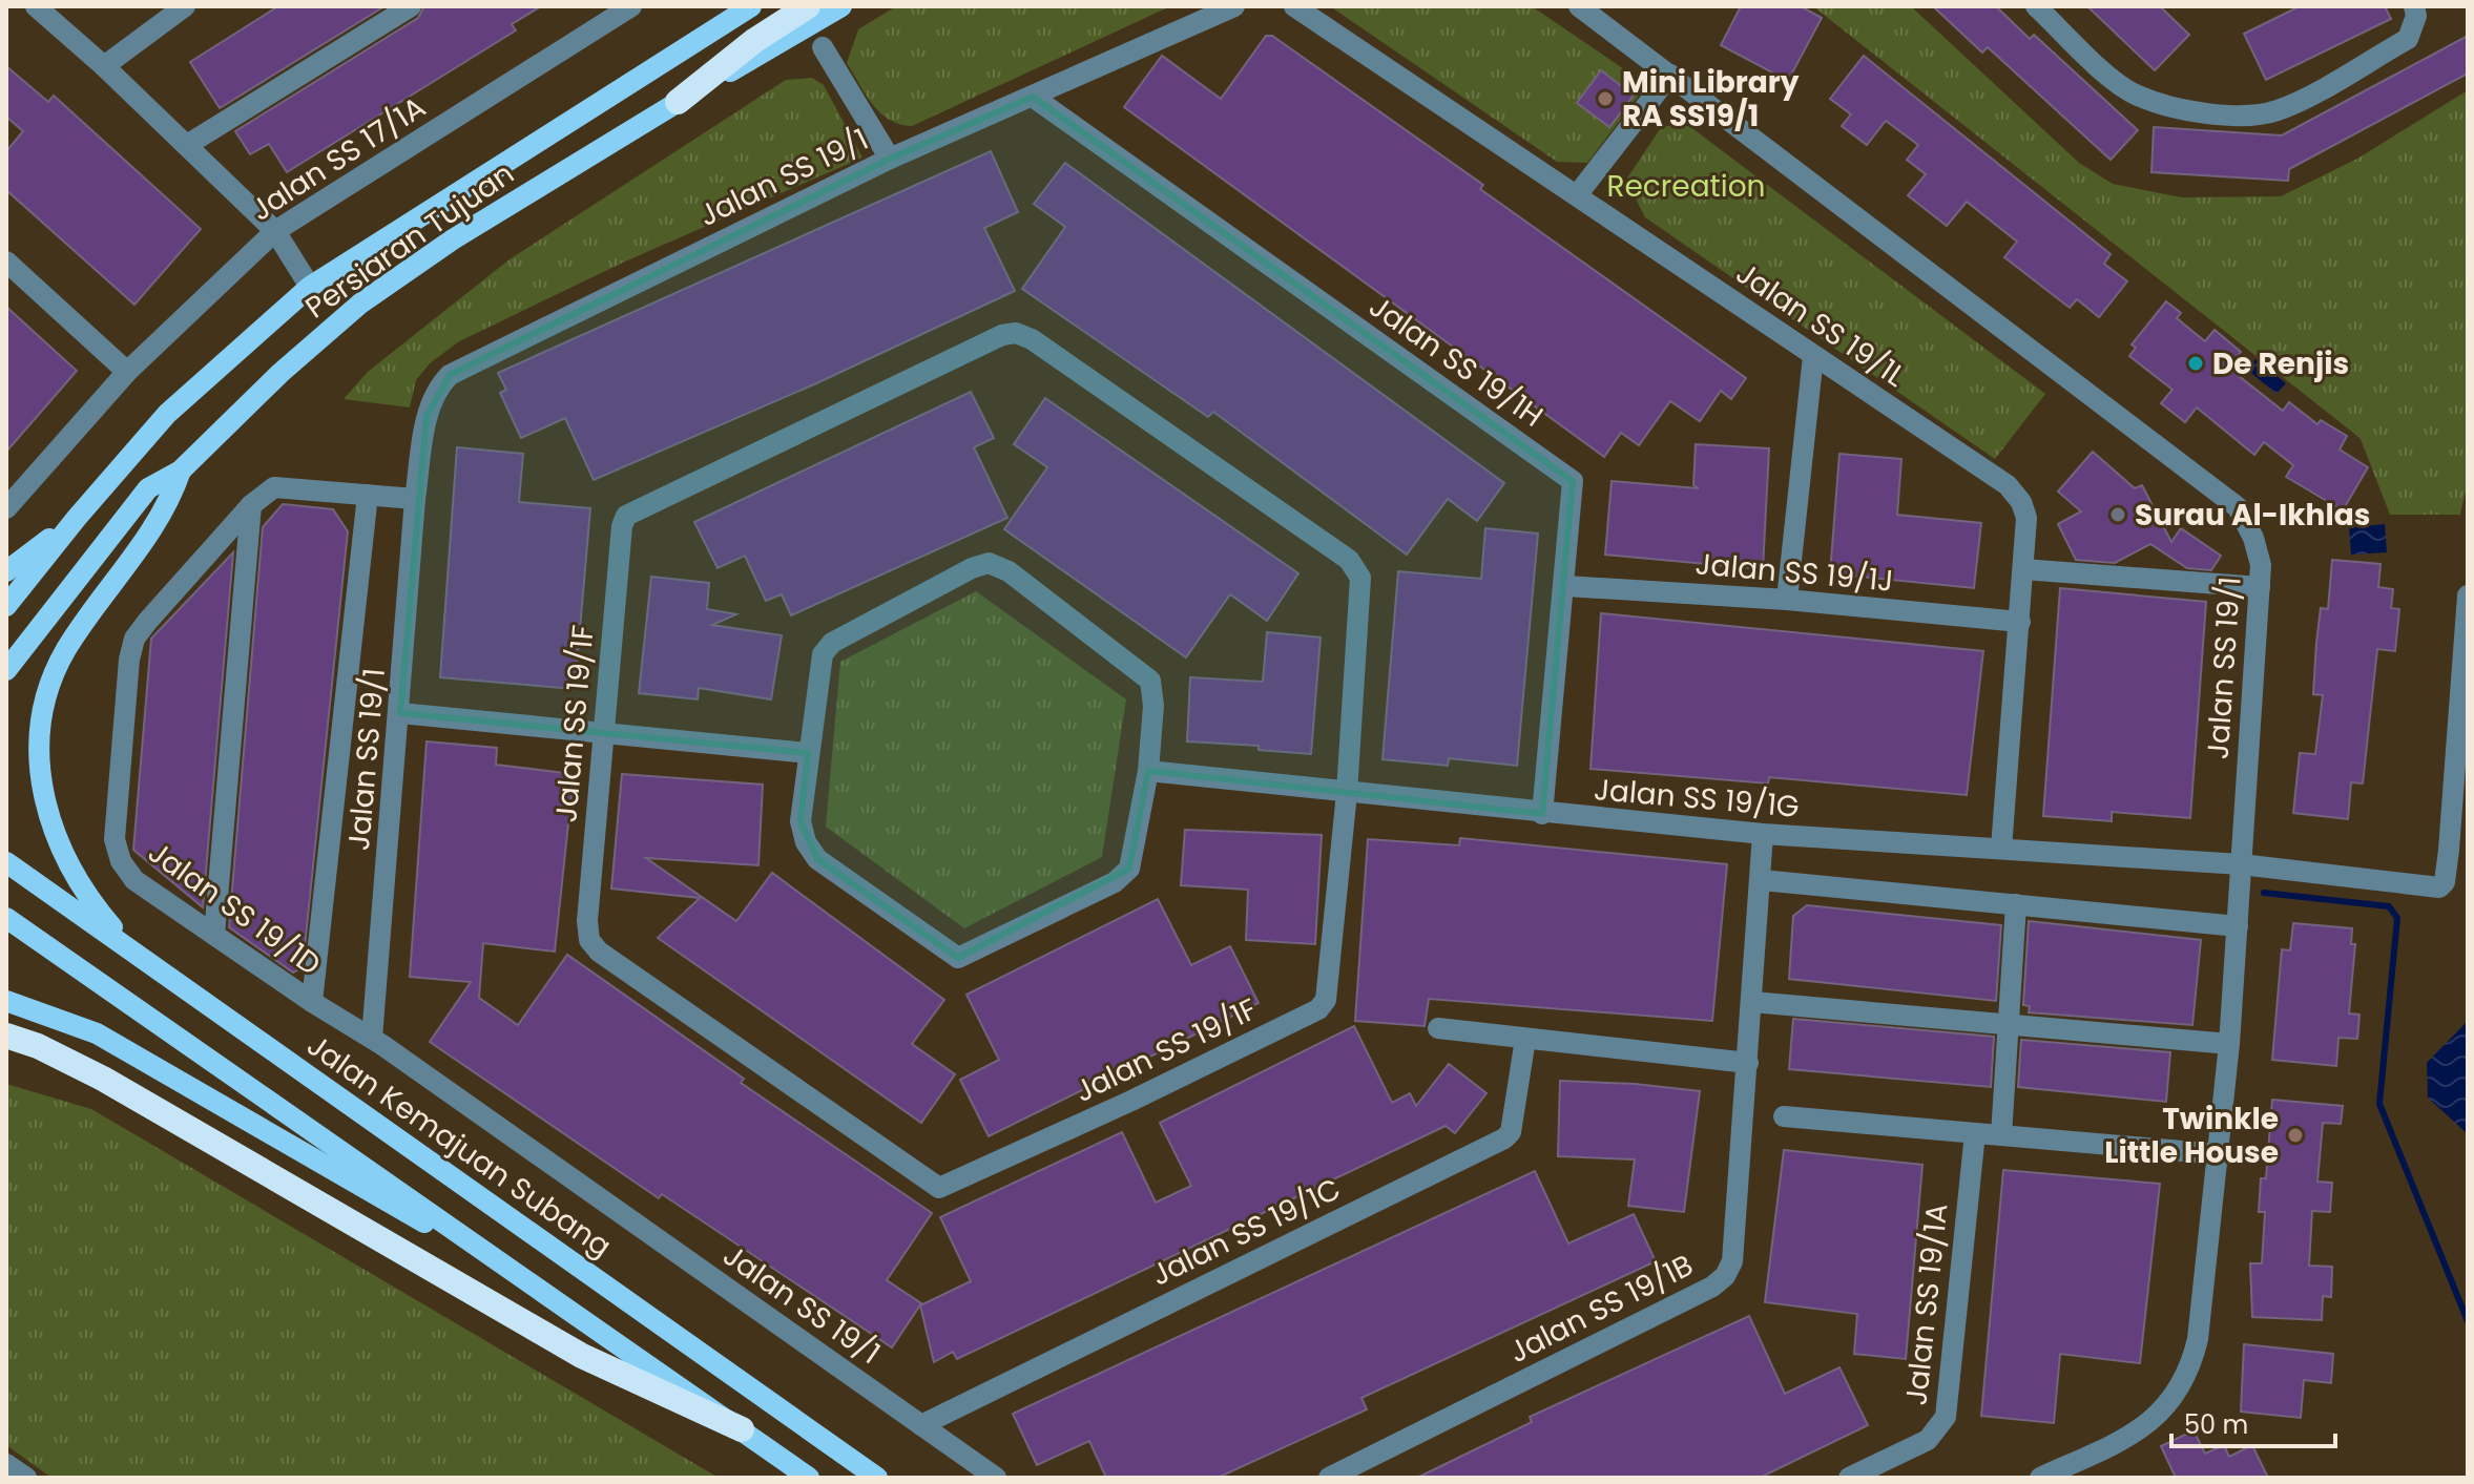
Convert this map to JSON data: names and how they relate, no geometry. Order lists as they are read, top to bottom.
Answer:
{
  "streets": {
    "main road": ["Persiaran Tujuan", "Jalan Kemajuan Subang"],
    "street": [
      "Jalan SS 17/1A",
      "Jalan SS 19/1",
      "Jalan SS 19/1L",
      "Jalan SS 19/1H",
      "Jalan SS 19/1J",
      "Jalan SS 19/1F",
      "Jalan SS 19/1G",
      "Jalan SS 19/1D",
      "Jalan SS 19/1C",
      "Jalan SS 19/1A",
      "Jalan SS 19/1B"
    ]
  },
  "crossings": [
    ["Jalan SS 19/1", "Jalan SS 19/1H"],
    ["Jalan SS 19/1", "Jalan SS 19/1G"],
    ["Jalan SS 19/1", "Jalan SS 19/1D"],
    ["Jalan SS 19/1", "Jalan SS 19/1C"],
    ["Jalan SS 19/1L", "Jalan SS 19/1J"],
    ["Jalan SS 19/1L", "Jalan SS 19/1G"],
    ["Jalan SS 19/1H", "Jalan SS 19/1J"],
    ["Jalan SS 19/1H", "Jalan SS 19/1G"],
    ["Jalan SS 19/1F", "Jalan SS 19/1G"],
    ["Jalan SS 19/1G", "Jalan SS 19/1B"]
  ],
  "parks": ["Recreation"],
  "places": [
    "Mini Library RA SS19/1",
    "De Renjis",
    "Surau Al-Ikhlas",
    "Twinkle Little House"
  ],
  "scale_bar": "50 m"
}
